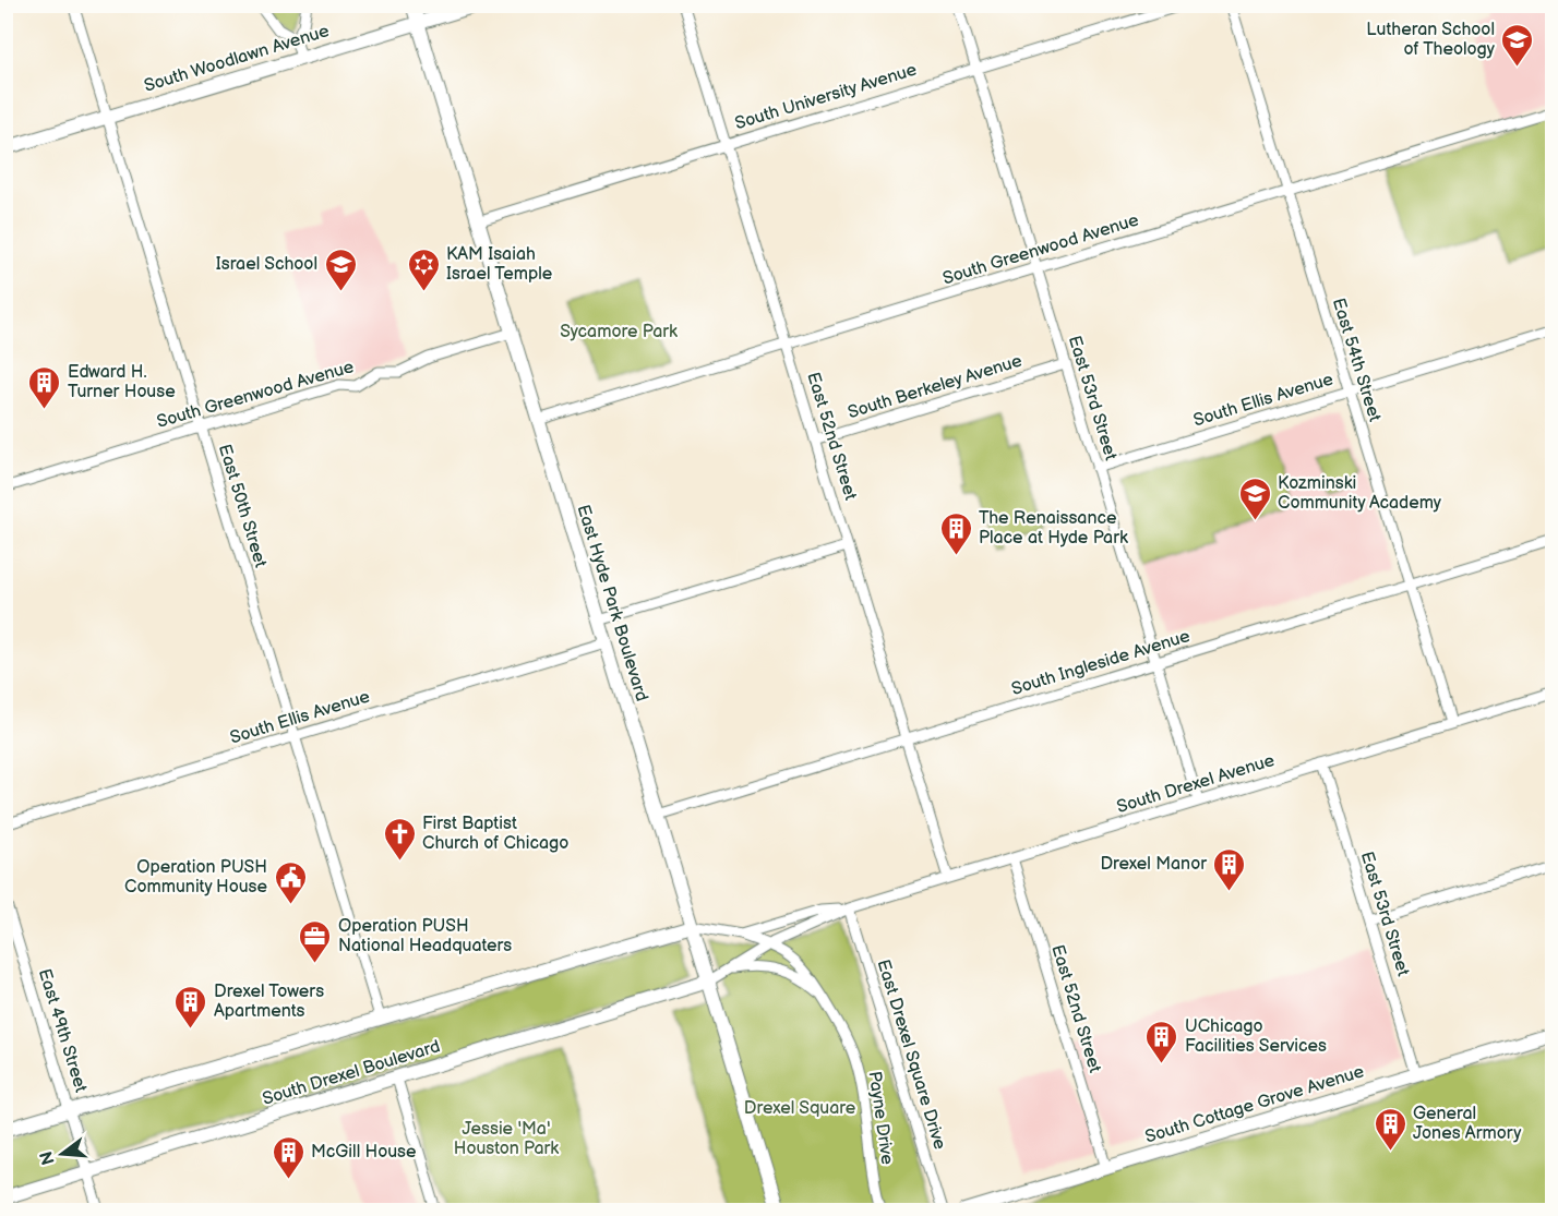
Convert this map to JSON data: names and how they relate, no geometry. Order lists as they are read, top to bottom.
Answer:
{
  "streets": {
    "street": [
      "South Woodlawn Avenue",
      "South University Avenue",
      "South Greenwood Avenue",
      "East 54th Street",
      "South Berkeley Avenue",
      "East 53rd Street",
      "South Ellis Avenue",
      "East 52nd Street",
      "East 50th Street",
      "East Hyde Park Boulevard",
      "South Ingleside Avenue",
      "South Drexel Avenue",
      "East 49th Street",
      "East Drexel Square Drive",
      "South Drexel Boulevard",
      "South Cottage Grove Avenue",
      "Payne Drive"
    ]
  },
  "crossings": [
    ["South Woodlawn Avenue", "East 50th Street"],
    ["South Woodlawn Avenue", "East Hyde Park Boulevard"],
    ["South University Avenue", "East 53rd Street"],
    ["South University Avenue", "East 52nd Street"],
    ["South University Avenue", "East Hyde Park Boulevard"],
    ["South Greenwood Avenue", "East 54th Street"],
    ["South Greenwood Avenue", "East 53rd Street"],
    ["South Greenwood Avenue", "East 52nd Street"],
    ["South Greenwood Avenue", "East 50th Street"],
    ["South Greenwood Avenue", "East Hyde Park Boulevard"],
    ["East 54th Street", "South Ellis Avenue"],
    ["East 54th Street", "South Ingleside Avenue"],
    ["East 54th Street", "South Drexel Avenue"],
    ["South Berkeley Avenue", "East 53rd Street"],
    ["South Berkeley Avenue", "East 52nd Street"],
    ["East 53rd Street", "South Ellis Avenue"],
    ["East 53rd Street", "South Ingleside Avenue"],
    ["East 53rd Street", "South Drexel Avenue"],
    ["East 53rd Street", "South Cottage Grove Avenue"],
    ["South Ellis Avenue", "East 50th Street"],
    ["South Ellis Avenue", "East Hyde Park Boulevard"],
    ["East 52nd Street", "South Ingleside Avenue"],
    ["East 52nd Street", "South Drexel Avenue"],
    ["East 52nd Street", "South Cottage Grove Avenue"],
    ["East Hyde Park Boulevard", "South Ingleside Avenue"],
    ["East Hyde Park Boulevard", "South Drexel Avenue"],
    ["East Hyde Park Boulevard", "South Drexel Boulevard"],
    ["South Drexel Avenue", "East Drexel Square Drive"],
    ["South Drexel Avenue", "South Drexel Boulevard"],
    ["South Drexel Avenue", "Payne Drive"],
    ["East 49th Street", "South Drexel Boulevard"]
  ],
  "parks": ["Sycamore Park", "Drexel Square", "Jessie 'Ma' Houston Park"],
  "places": {
    "school or university": ["Lutheran School of Theology", "Israel School", "Kozminski Community Academy"],
    "synagogue": ["KAM Isaiah Israel Temple"],
    "building": [
      "Edward H. Turner House",
      "The Renaissance Place at Hyde Park",
      "Drexel Manor",
      "Drexel Towers Apartments",
      "UChicago Facilities Services",
      "General Jones Armory",
      "McGill House"
    ],
    "church": ["First Baptist Church of Chicago"],
    "public building": ["Operation PUSH Community House"],
    "office": ["Operation PUSH National Headquaters"]
  },
  "north": "left"
}
